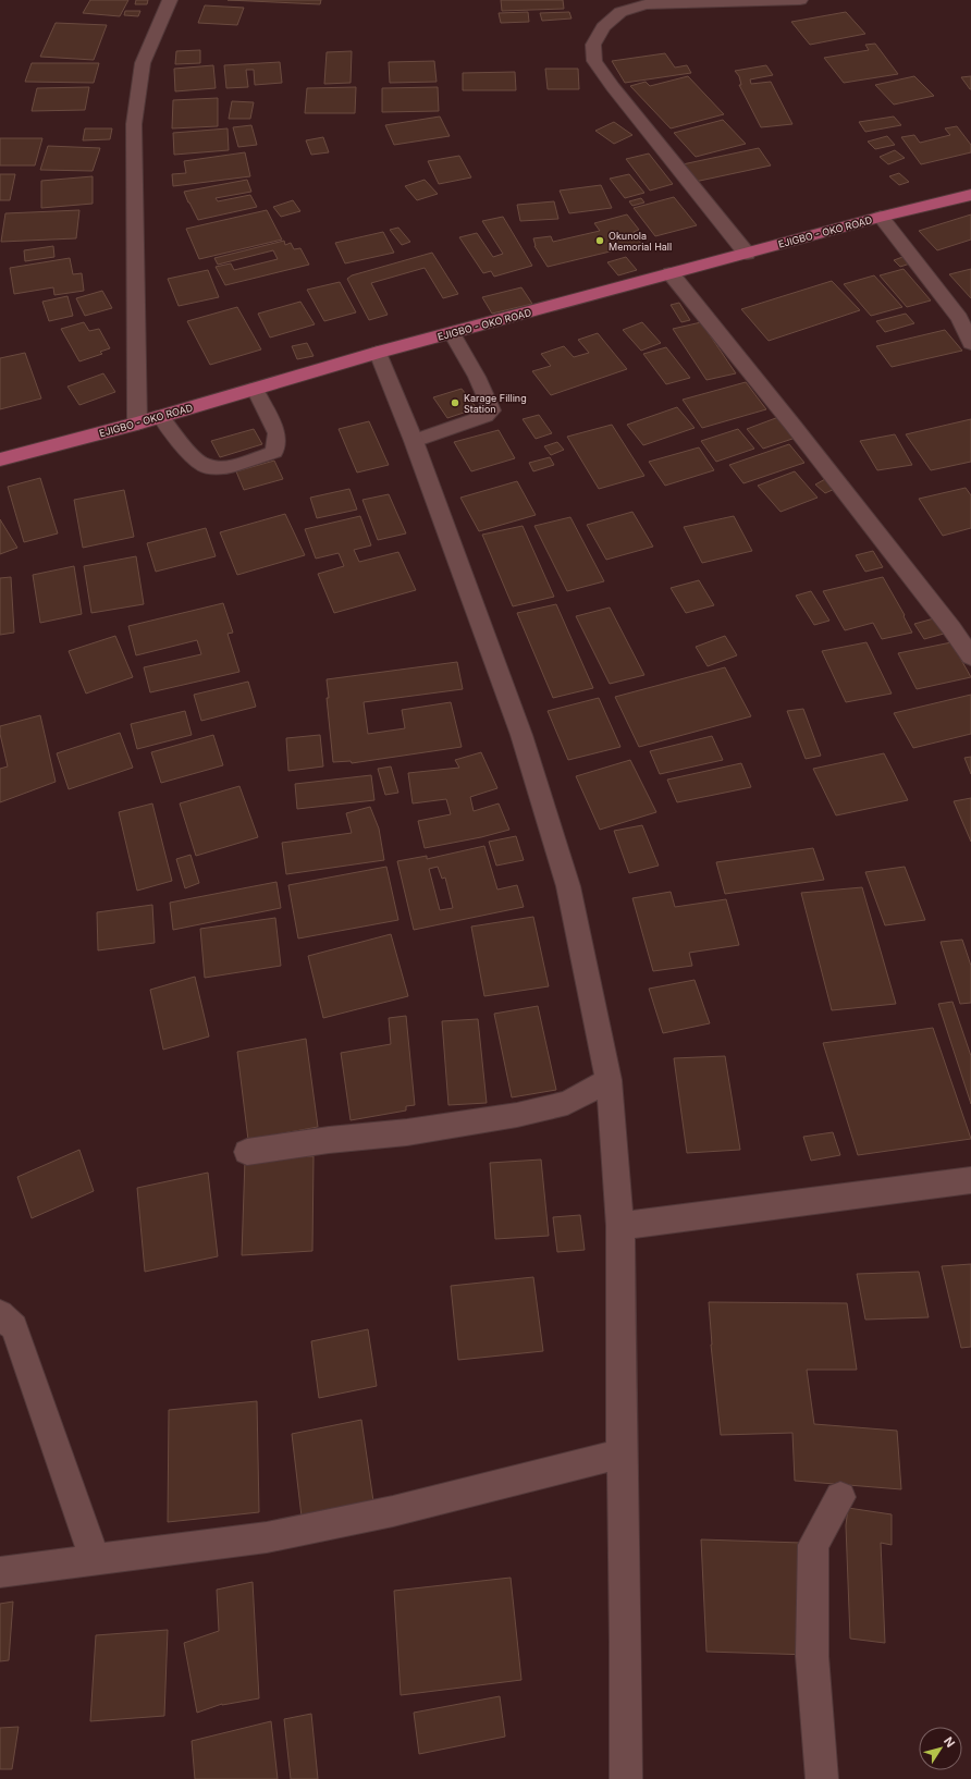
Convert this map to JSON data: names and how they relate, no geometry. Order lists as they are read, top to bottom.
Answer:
{
  "streets": {
    "main road": ["EJIGBO - OKO ROAD"]
  },
  "places": ["Okunola Memorial Hall", "Karage Filling Station"],
  "north": "top right"
}
